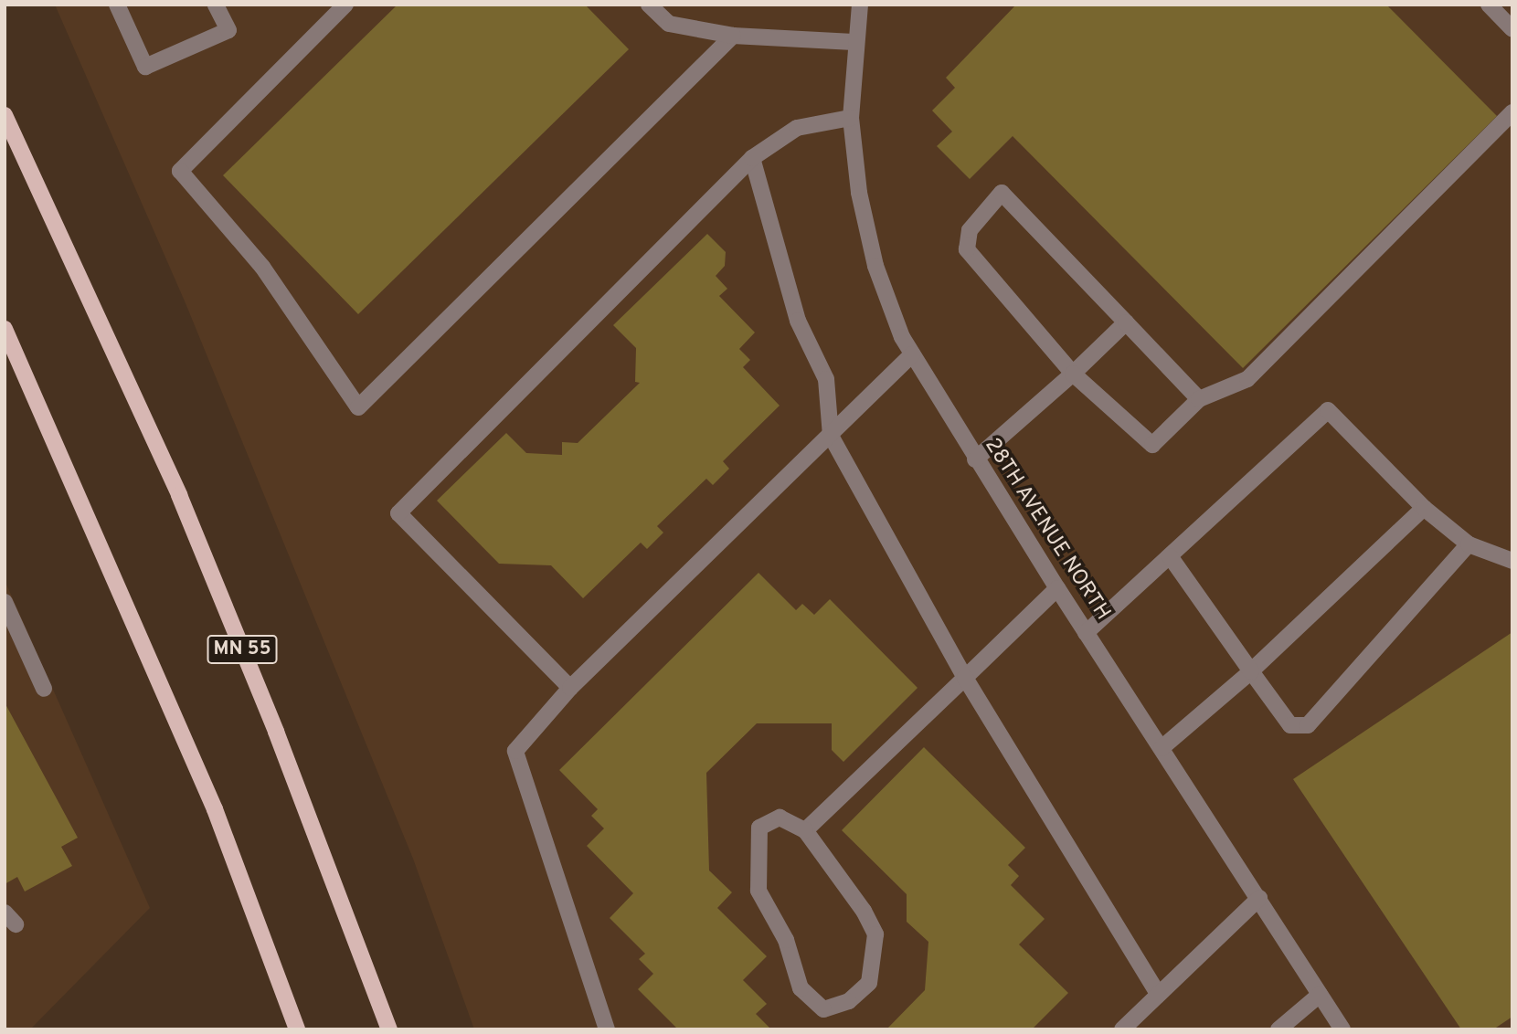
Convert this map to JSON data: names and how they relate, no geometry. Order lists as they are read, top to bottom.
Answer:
{
  "streets": {
    "main road": ["MN 55"],
    "street": ["28TH AVENUE NORTH"]
  }
}
